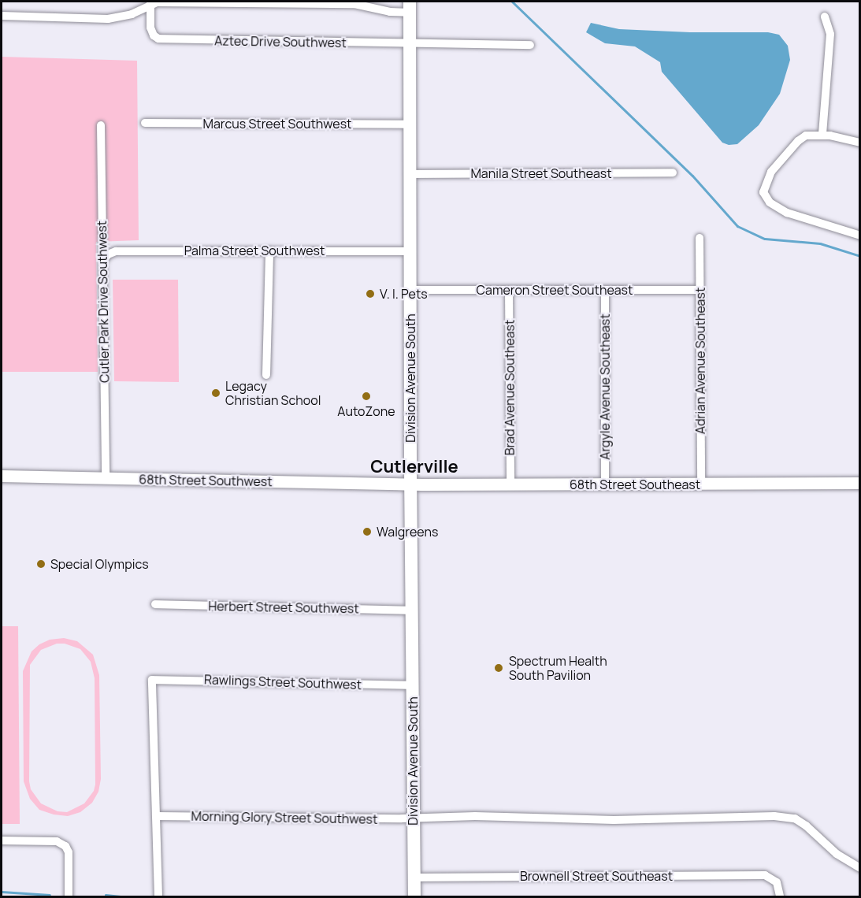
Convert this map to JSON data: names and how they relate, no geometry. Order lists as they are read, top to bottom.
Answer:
{
  "streets": {
    "main road": ["Division Avenue South", "68th Street Southwest", "68th Street Southeast"],
    "street": [
      "Aztec Drive Southwest",
      "Marcus Street Southwest",
      "Manila Street Southeast",
      "Palma Street Southwest",
      "Cameron Street Southeast",
      "Cutler Park Drive Southwest",
      "Adrian Avenue Southeast",
      "Argyle Avenue Southeast",
      "Brad Avenue Southeast",
      "Herbert Street Southwest",
      "Rawlings Street Southwest",
      "Morning Glory Street Southwest",
      "Brownell Street Southeast"
    ]
  },
  "crossings": [
    ["Aztec Drive Southwest", "Division Avenue South"],
    ["Marcus Street Southwest", "Division Avenue South"],
    ["Manila Street Southeast", "Division Avenue South"],
    ["Palma Street Southwest", "Cutler Park Drive Southwest"],
    ["Palma Street Southwest", "Division Avenue South"],
    ["Cameron Street Southeast", "Adrian Avenue Southeast"],
    ["Cameron Street Southeast", "Division Avenue South"],
    ["Cameron Street Southeast", "Argyle Avenue Southeast"],
    ["Cameron Street Southeast", "Brad Avenue Southeast"],
    ["Cutler Park Drive Southwest", "68th Street Southwest"],
    ["Adrian Avenue Southeast", "68th Street Southeast"],
    ["Division Avenue South", "68th Street Southwest"],
    ["Division Avenue South", "68th Street Southeast"],
    ["Division Avenue South", "Herbert Street Southwest"],
    ["Division Avenue South", "Rawlings Street Southwest"],
    ["Division Avenue South", "Morning Glory Street Southwest"],
    ["Division Avenue South", "Brownell Street Southeast"],
    ["Argyle Avenue Southeast", "68th Street Southeast"],
    ["Brad Avenue Southeast", "68th Street Southeast"],
    ["68th Street Southwest", "68th Street Southeast"],
    ["Rawlings Street Southwest", "Morning Glory Street Southwest"]
  ],
  "districts": ["Cutlerville"],
  "places": [
    "V. I. Pets",
    "Legacy Christian School",
    "AutoZone",
    "Walgreens",
    "Special Olympics",
    "Spectrum Health South Pavilion"
  ]
}
